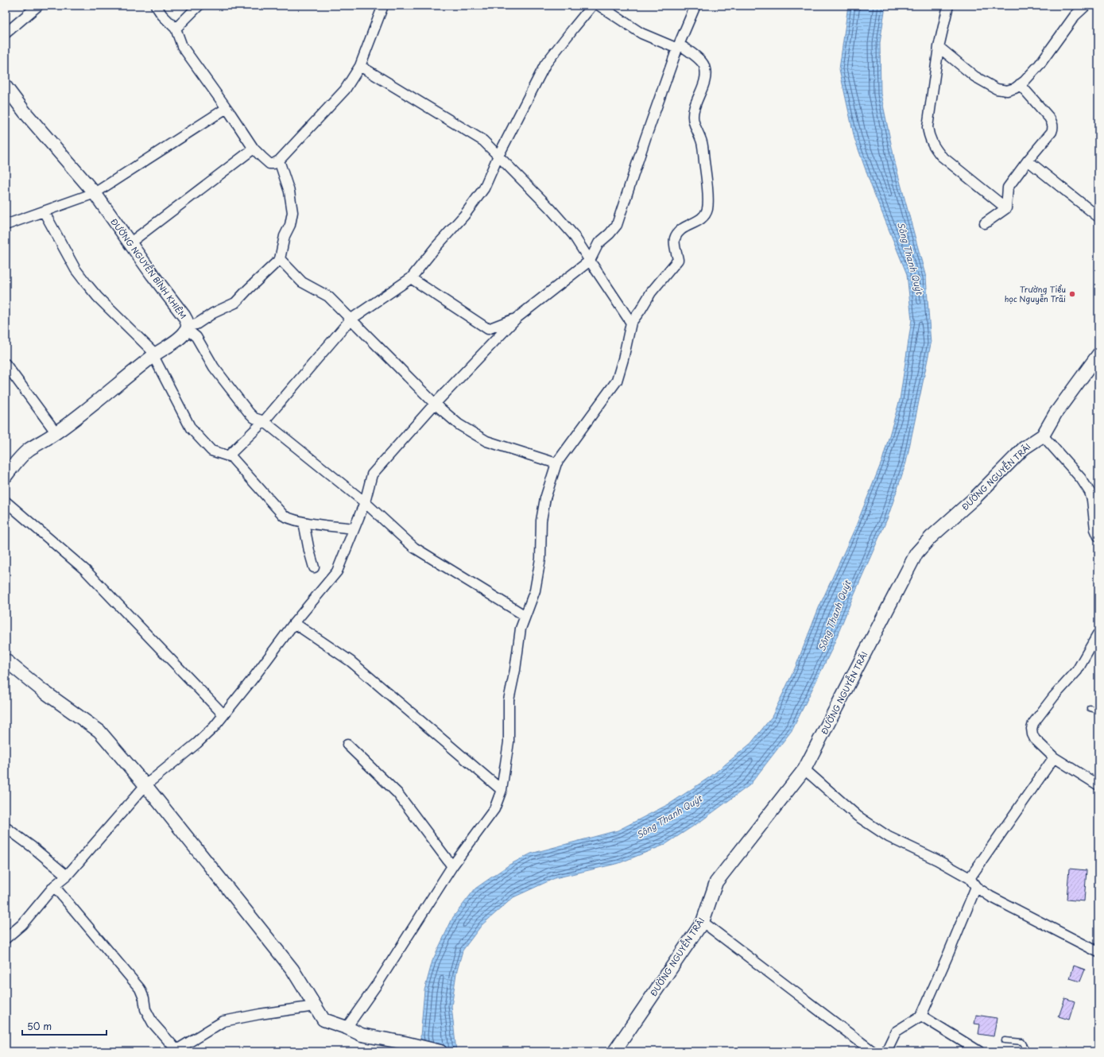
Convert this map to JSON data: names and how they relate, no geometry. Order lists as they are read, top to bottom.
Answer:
{
  "streets": {
    "street": ["ĐƯỜNG NGUYỄN BỈNH KHIÊM", "ĐƯỜNG NGUYỄN TRÃI"]
  },
  "water": ["Sông Thanh Quýt"],
  "places": ["Trường Tiểu học Nguyễn Trãi"],
  "scale_bar": "50 m"
}
